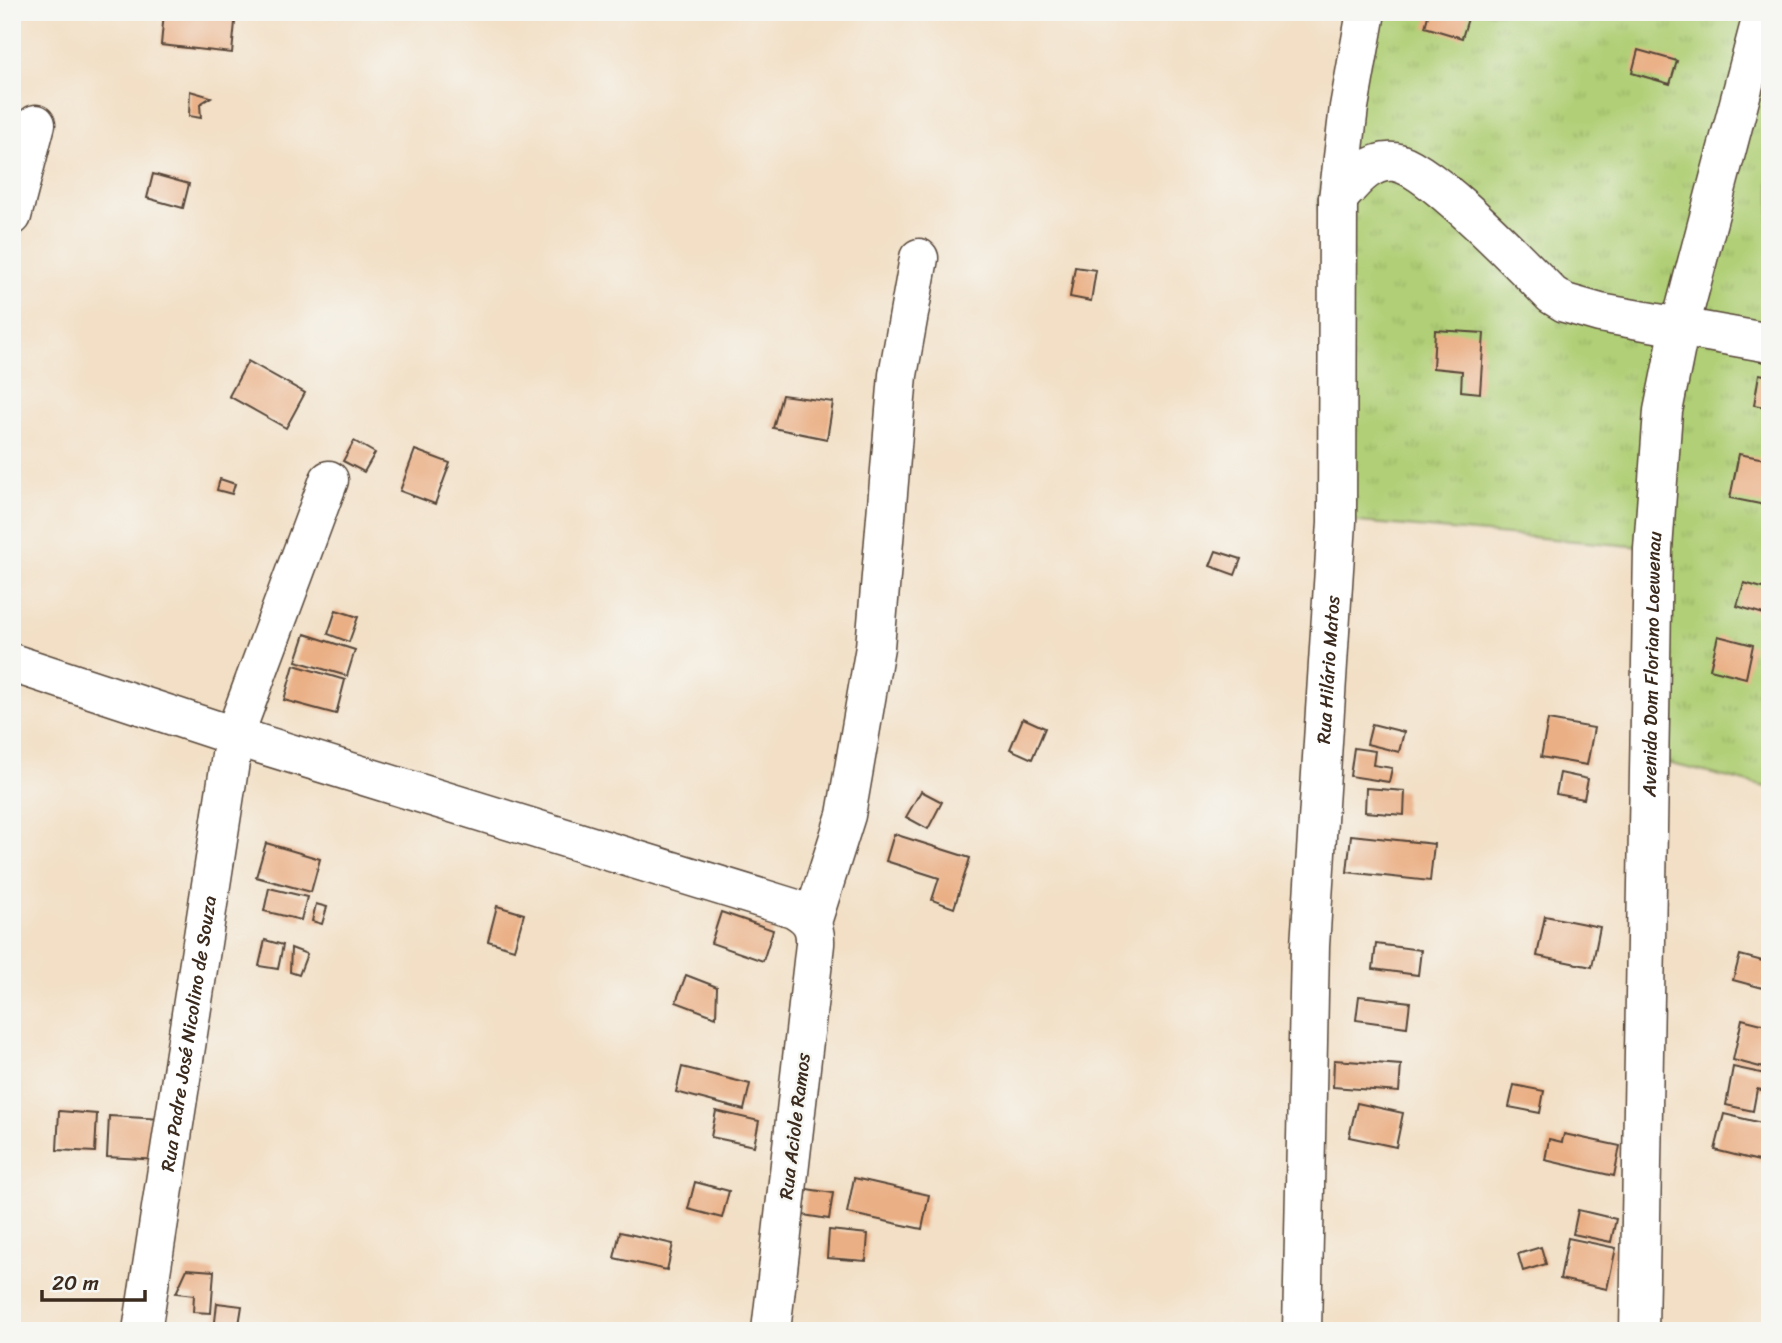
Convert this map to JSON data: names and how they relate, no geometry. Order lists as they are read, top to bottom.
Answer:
{
  "streets": {
    "street": [
      "Avenida Dom Floriano Loewenau",
      "Rua Hilário Matos",
      "Rua Padre José Nicolino de Souza",
      "Rua Aciole Ramos"
    ]
  },
  "scale_bar": "20 m"
}
